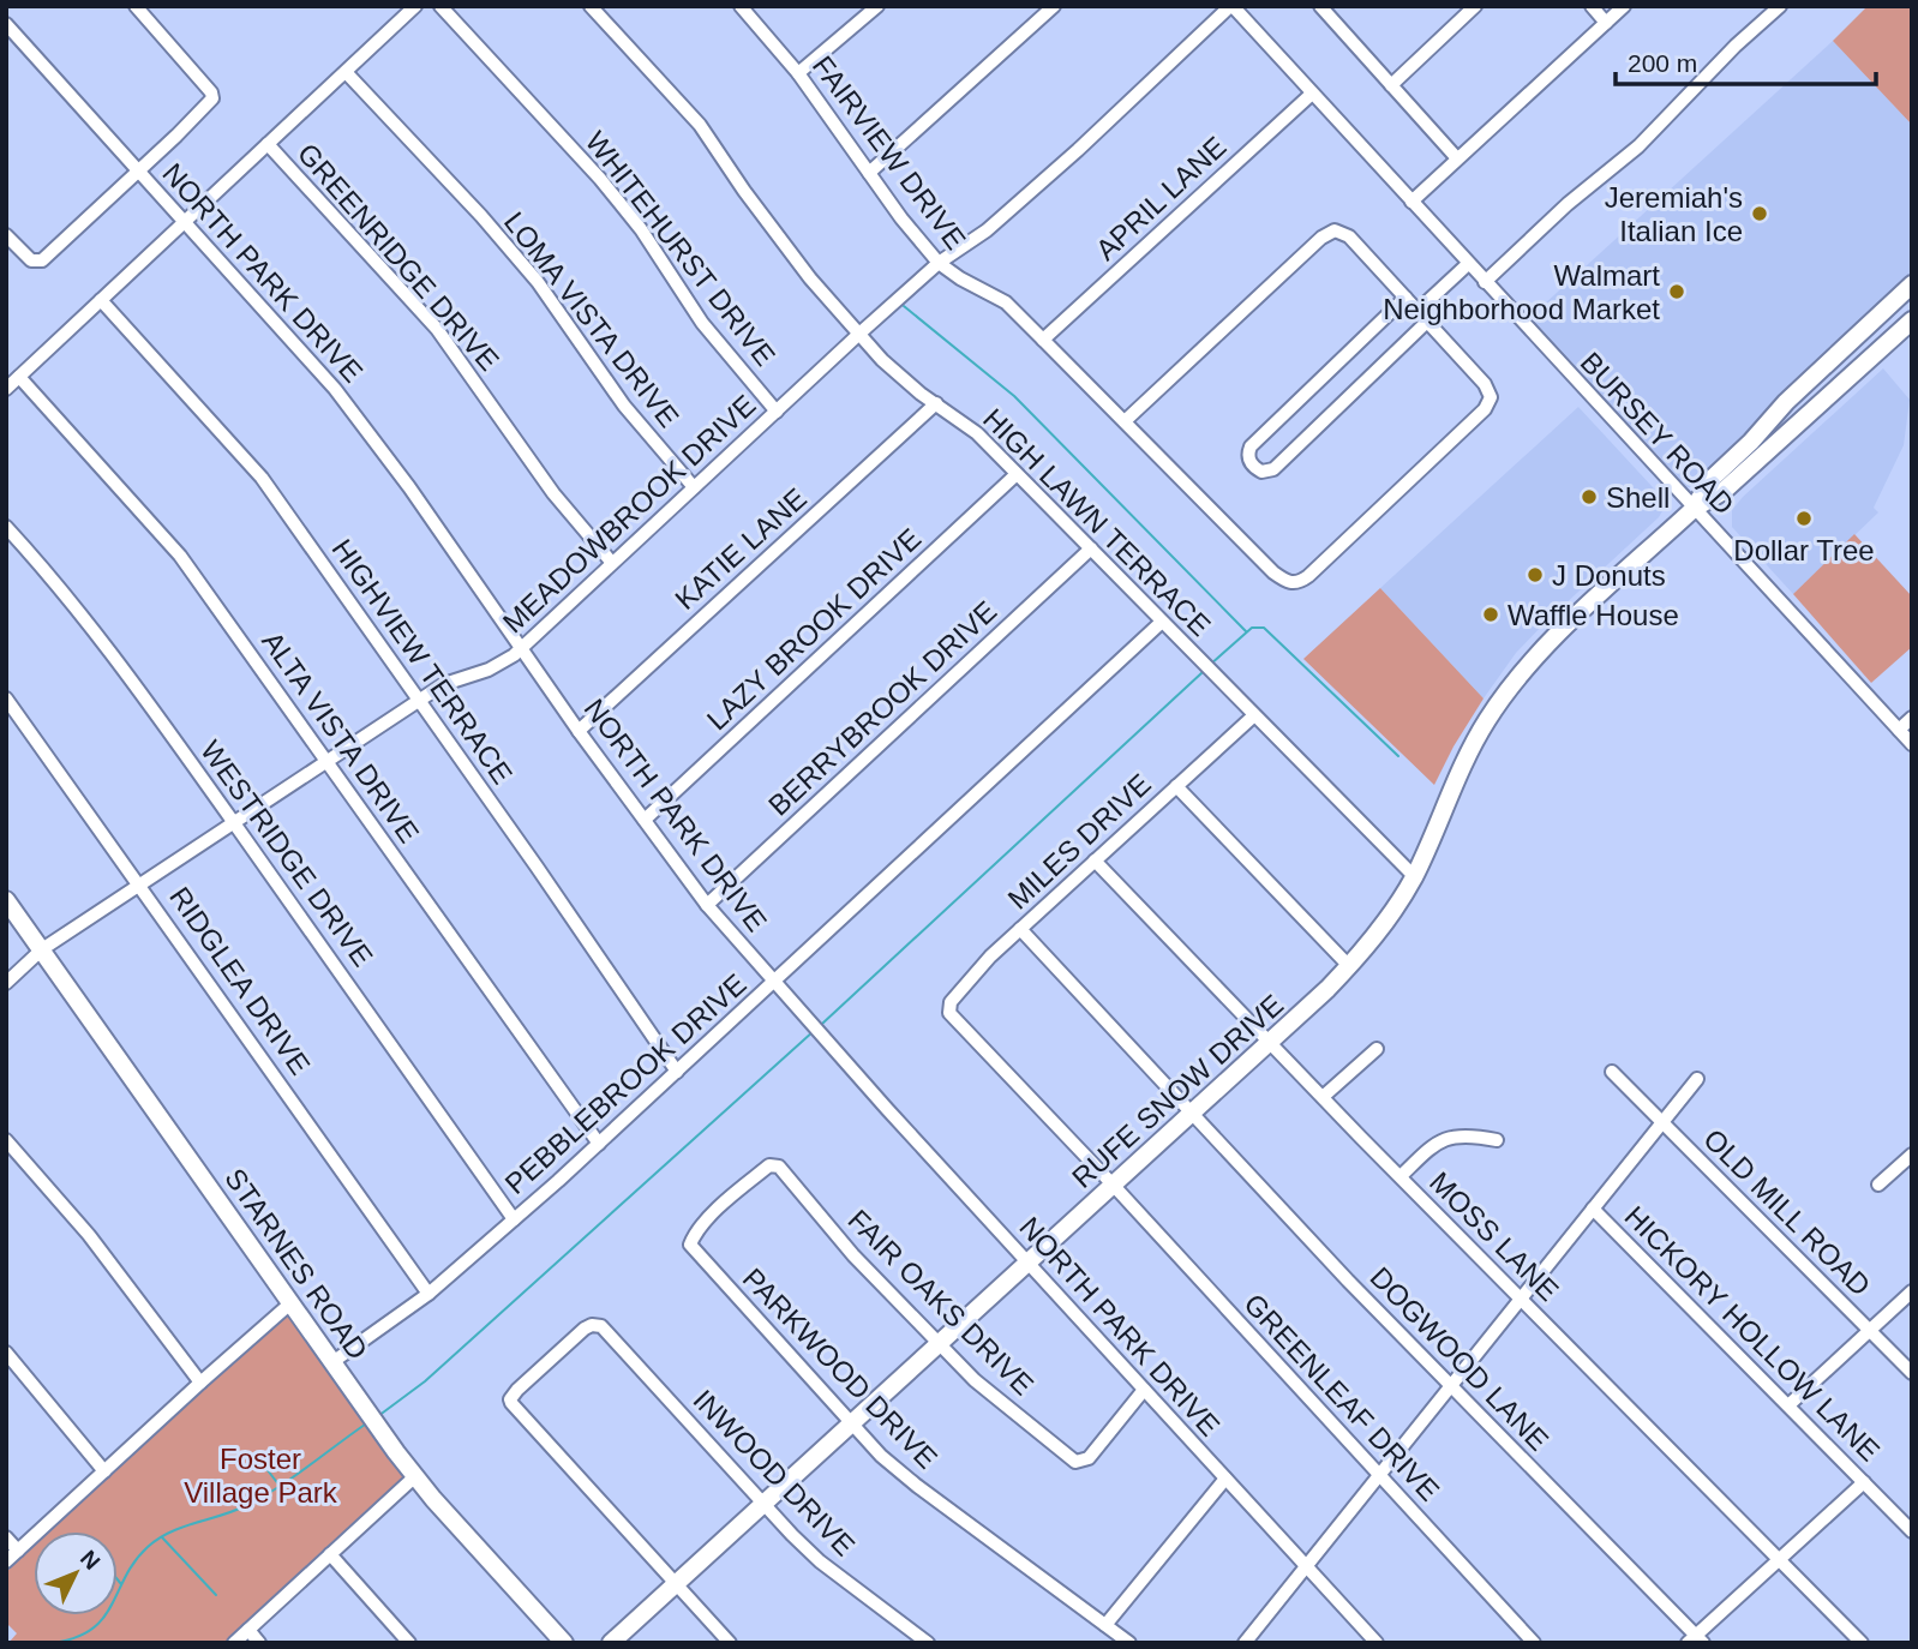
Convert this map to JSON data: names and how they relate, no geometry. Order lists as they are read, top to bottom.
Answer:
{
  "streets": {
    "main road": ["RUFE SNOW DRIVE", "STARNES ROAD"],
    "street": [
      "FAIRVIEW DRIVE",
      "APRIL LANE",
      "WHITEHURST DRIVE",
      "GREENRIDGE DRIVE",
      "NORTH PARK DRIVE",
      "LOMA VISTA DRIVE",
      "BURSEY ROAD",
      "MEADOWBROOK DRIVE",
      "HIGH LAWN TERRACE",
      "KATIE LANE",
      "LAZY BROOK DRIVE",
      "HIGHVIEW TERRACE",
      "BERRYBROOK DRIVE",
      "ALTA VISTA DRIVE",
      "MILES DRIVE",
      "WESTRIDGE DRIVE",
      "RIDGLEA DRIVE",
      "PEBBLEBROOK DRIVE",
      "OLD MILL ROAD",
      "MOSS LANE",
      "FAIR OAKS DRIVE",
      "HICKORY HOLLOW LANE",
      "DOGWOOD LANE",
      "PARKWOOD DRIVE",
      "GREENLEAF DRIVE",
      "INWOOD DRIVE"
    ]
  },
  "crossings": [
    ["FAIRVIEW DRIVE", "APRIL LANE"],
    ["FAIRVIEW DRIVE", "MEADOWBROOK DRIVE"],
    ["APRIL LANE", "BURSEY ROAD"],
    ["WHITEHURST DRIVE", "MEADOWBROOK DRIVE"],
    ["GREENRIDGE DRIVE", "MEADOWBROOK DRIVE"],
    ["NORTH PARK DRIVE", "MEADOWBROOK DRIVE"],
    ["NORTH PARK DRIVE", "KATIE LANE"],
    ["NORTH PARK DRIVE", "LAZY BROOK DRIVE"],
    ["NORTH PARK DRIVE", "BERRYBROOK DRIVE"],
    ["NORTH PARK DRIVE", "PEBBLEBROOK DRIVE"],
    ["NORTH PARK DRIVE", "RUFE SNOW DRIVE"],
    ["NORTH PARK DRIVE", "FAIR OAKS DRIVE"],
    ["LOMA VISTA DRIVE", "MEADOWBROOK DRIVE"],
    ["BURSEY ROAD", "MEADOWBROOK DRIVE"],
    ["BURSEY ROAD", "RUFE SNOW DRIVE"],
    ["MEADOWBROOK DRIVE", "HIGH LAWN TERRACE"],
    ["MEADOWBROOK DRIVE", "HIGHVIEW TERRACE"],
    ["MEADOWBROOK DRIVE", "ALTA VISTA DRIVE"],
    ["MEADOWBROOK DRIVE", "WESTRIDGE DRIVE"],
    ["MEADOWBROOK DRIVE", "RIDGLEA DRIVE"],
    ["MEADOWBROOK DRIVE", "STARNES ROAD"],
    ["HIGH LAWN TERRACE", "KATIE LANE"],
    ["HIGH LAWN TERRACE", "LAZY BROOK DRIVE"],
    ["HIGH LAWN TERRACE", "BERRYBROOK DRIVE"],
    ["HIGH LAWN TERRACE", "MILES DRIVE"],
    ["HIGH LAWN TERRACE", "PEBBLEBROOK DRIVE"],
    ["HIGH LAWN TERRACE", "RUFE SNOW DRIVE"],
    ["HIGHVIEW TERRACE", "PEBBLEBROOK DRIVE"],
    ["ALTA VISTA DRIVE", "PEBBLEBROOK DRIVE"],
    ["MILES DRIVE", "MOSS LANE"],
    ["MILES DRIVE", "DOGWOOD LANE"],
    ["MILES DRIVE", "GREENLEAF DRIVE"],
    ["WESTRIDGE DRIVE", "PEBBLEBROOK DRIVE"],
    ["RIDGLEA DRIVE", "PEBBLEBROOK DRIVE"],
    ["PEBBLEBROOK DRIVE", "STARNES ROAD"],
    ["RUFE SNOW DRIVE", "MOSS LANE"],
    ["RUFE SNOW DRIVE", "FAIR OAKS DRIVE"],
    ["RUFE SNOW DRIVE", "DOGWOOD LANE"],
    ["RUFE SNOW DRIVE", "PARKWOOD DRIVE"],
    ["RUFE SNOW DRIVE", "GREENLEAF DRIVE"],
    ["RUFE SNOW DRIVE", "INWOOD DRIVE"],
    ["FAIR OAKS DRIVE", "PARKWOOD DRIVE"]
  ],
  "parks": ["Foster Village Park"],
  "places": [
    "Jeremiah's Italian Ice",
    "Walmart Neighborhood Market",
    "Shell",
    "Dollar Tree",
    "J Donuts",
    "Waffle House"
  ],
  "scale_bar": "200 m",
  "north": "top right"
}
